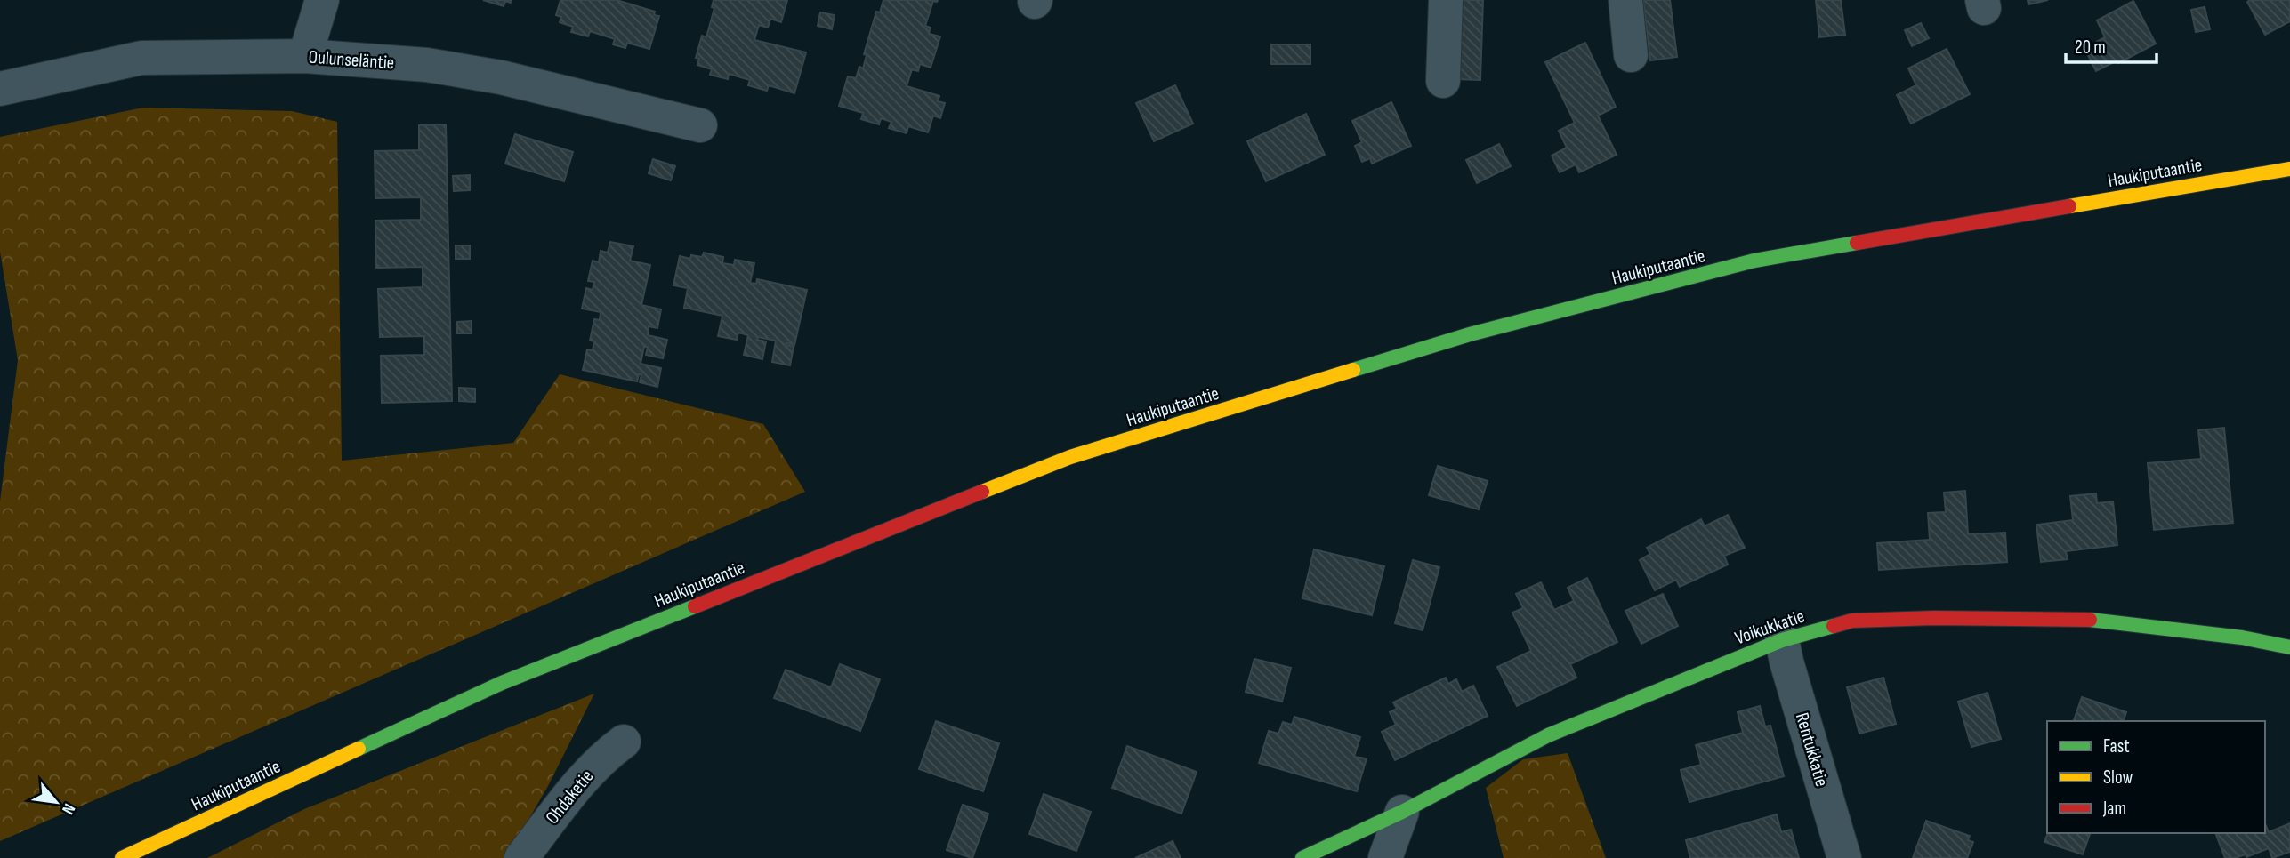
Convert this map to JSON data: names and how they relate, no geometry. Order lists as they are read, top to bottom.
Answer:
{
  "streets": {
    "main road": ["Haukiputaantie", "Voikukkatie"],
    "street": ["Oulunseläntie", "Rentukkatie", "Ohdaketie"]
  },
  "crossings": [
    ["Voikukkatie", "Rentukkatie"]
  ],
  "legend": ["Fast", "Slow", "Jam"],
  "scale_bar": "20 m",
  "north": "bottom right"
}
